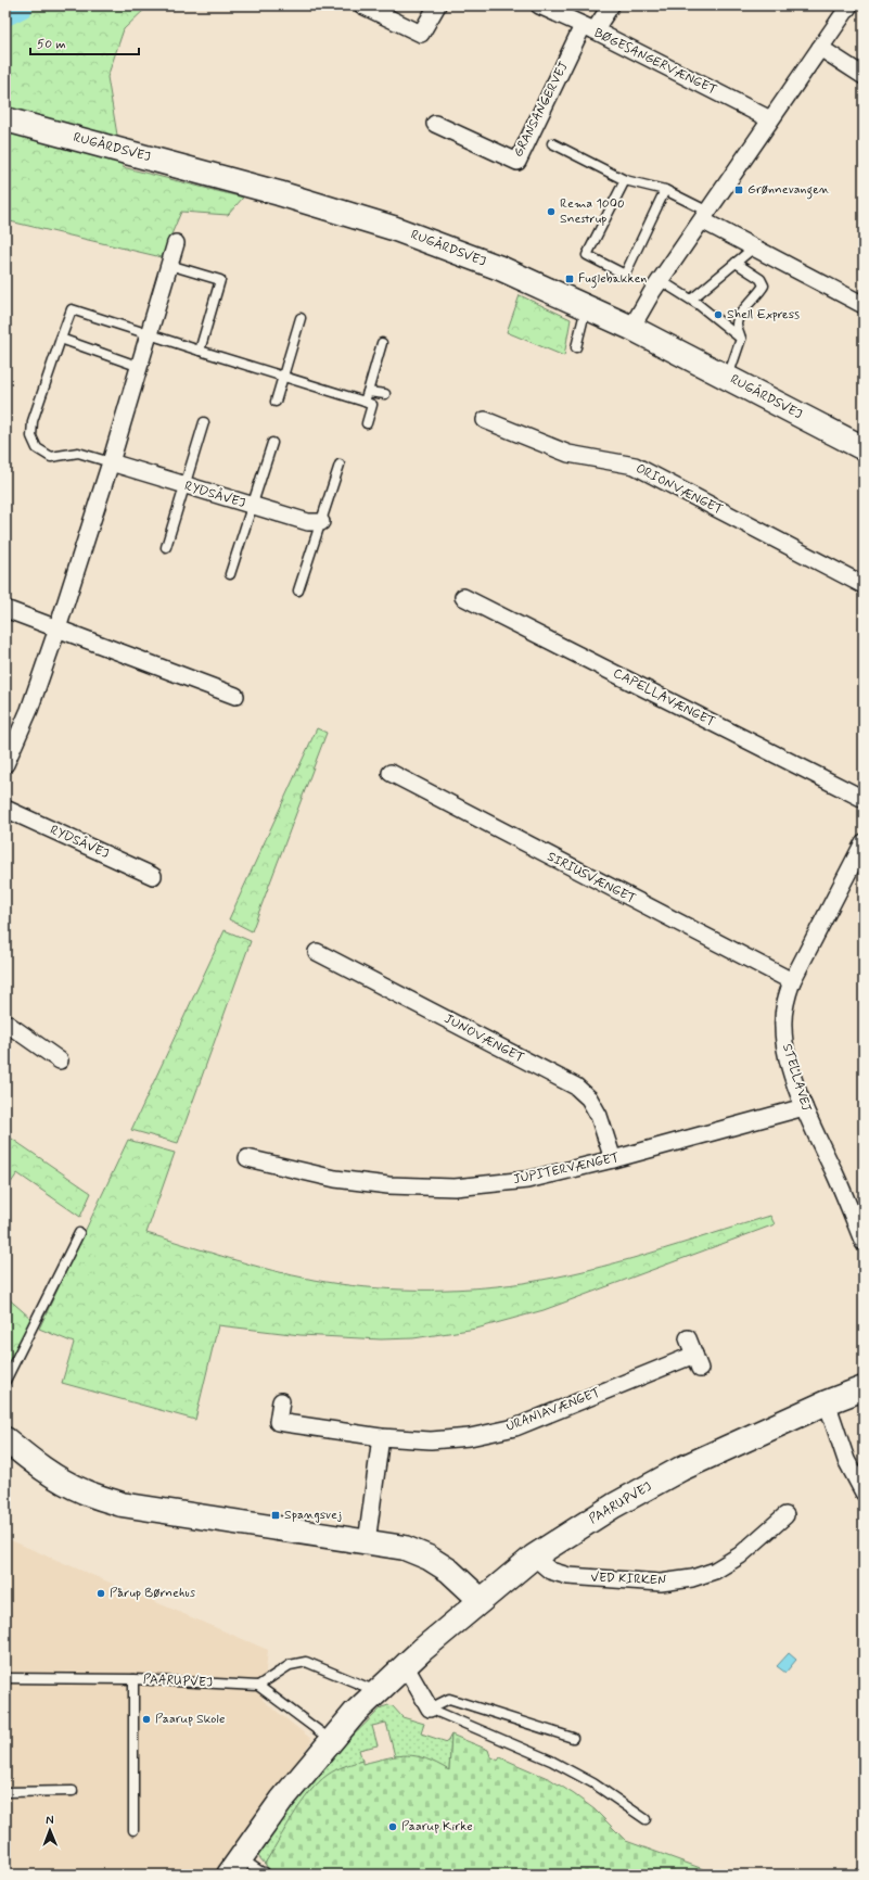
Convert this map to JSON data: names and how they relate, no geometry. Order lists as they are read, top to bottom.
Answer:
{
  "streets": {
    "street": [
      "BØGESANGERVÆNGET",
      "GRANSANGERVEJ",
      "RUGÅRDSVEJ",
      "ORIONVÆNGET",
      "RYDSÅVEJ",
      "CAPELLAVÆNGET",
      "SIRIUSVÆNGET",
      "JUNOVÆNGET",
      "STELLAVEJ",
      "JUPITERVÆNGET",
      "URANIAVÆNGET",
      "PAARUPVEJ",
      "VED KIRKEN"
    ]
  },
  "crossings": [
    ["BØGESANGERVÆNGET", "GRANSANGERVEJ"],
    ["SIRIUSVÆNGET", "STELLAVEJ"],
    ["JUNOVÆNGET", "JUPITERVÆNGET"],
    ["STELLAVEJ", "JUPITERVÆNGET"],
    ["PAARUPVEJ", "VED KIRKEN"]
  ],
  "places": {
    "transit": ["Grønnevangen", "Fuglebakken", "Spangsvej"],
    "other": [
      "Rema 1000 Snestrup",
      "Shell Express",
      "Pårup Børnehus",
      "Paarup Skole",
      "Paarup Kirke"
    ]
  },
  "scale_bar": "50 m",
  "north": "top"
}
